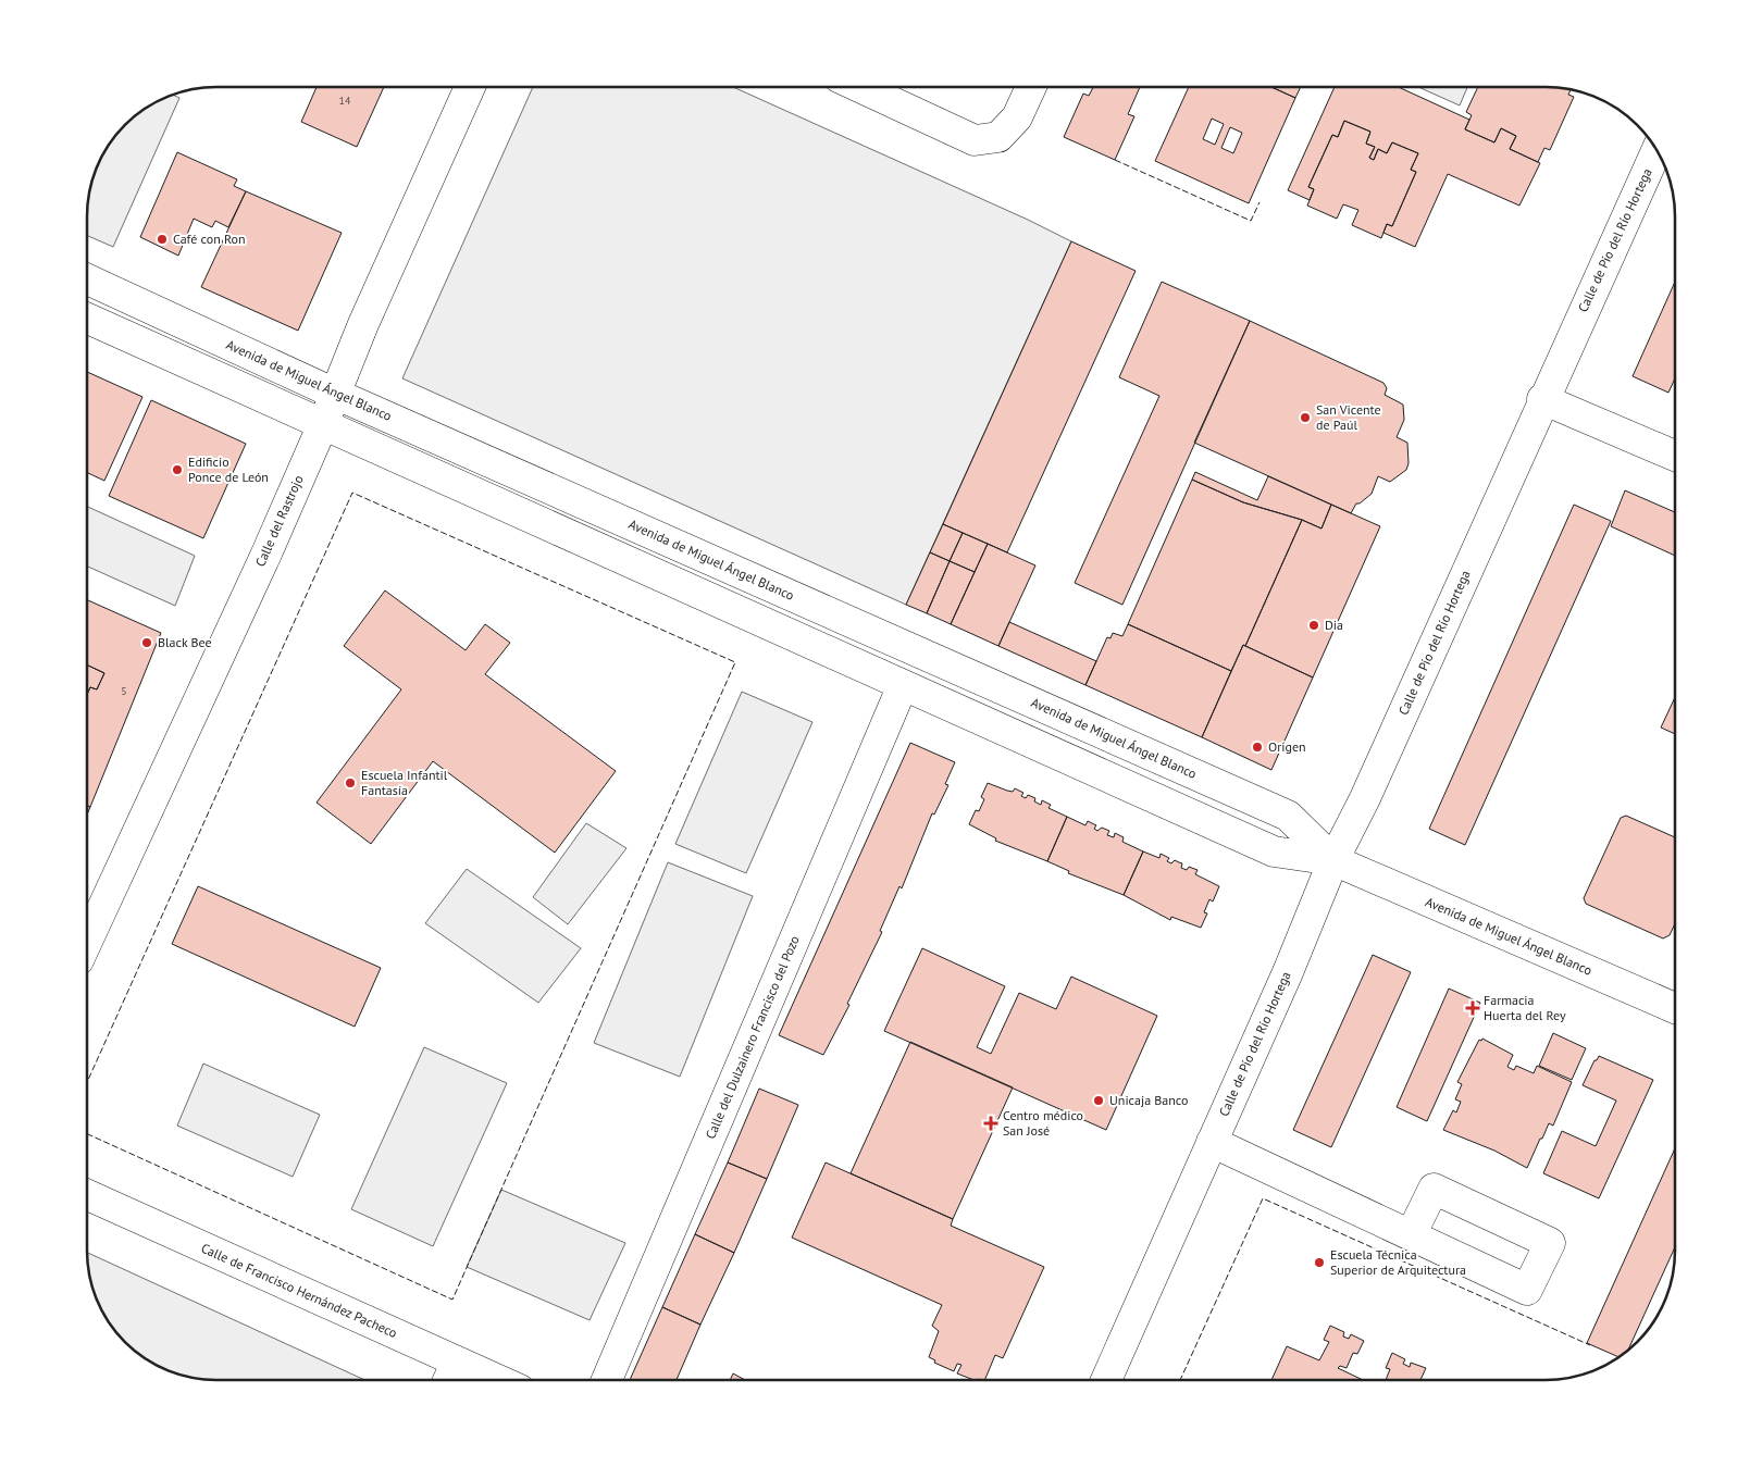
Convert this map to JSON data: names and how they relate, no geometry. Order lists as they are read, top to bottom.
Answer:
{
  "streets": {
    "street": [
      "Calle de Pío del Río Hortega",
      "Avenida de Miguel Ángel Blanco",
      "Calle del Rastrojo",
      "Calle del Dulzainero Francisco del Pozo",
      "Calle de Francisco Hernández Pacheco"
    ]
  },
  "crossings": [
    ["Calle de Pío del Río Hortega", "Avenida de Miguel Ángel Blanco"],
    ["Avenida de Miguel Ángel Blanco", "Calle del Rastrojo"],
    ["Avenida de Miguel Ángel Blanco", "Calle del Dulzainero Francisco del Pozo"]
  ],
  "places": {
    "other": [
      "Café con Ron",
      "San Vicente de Paúl",
      "Edificio Ponce de León",
      "Dia",
      "Black Bee",
      "Origen",
      "Escuela Infantil Fantasía",
      "Unicaja Banco",
      "Escuela Técnica Superior de Arquitectura"
    ],
    "health": ["Farmacia Huerta del Rey", "Centro médico San José"]
  },
  "house_numbers": ["14", "5"]
}
